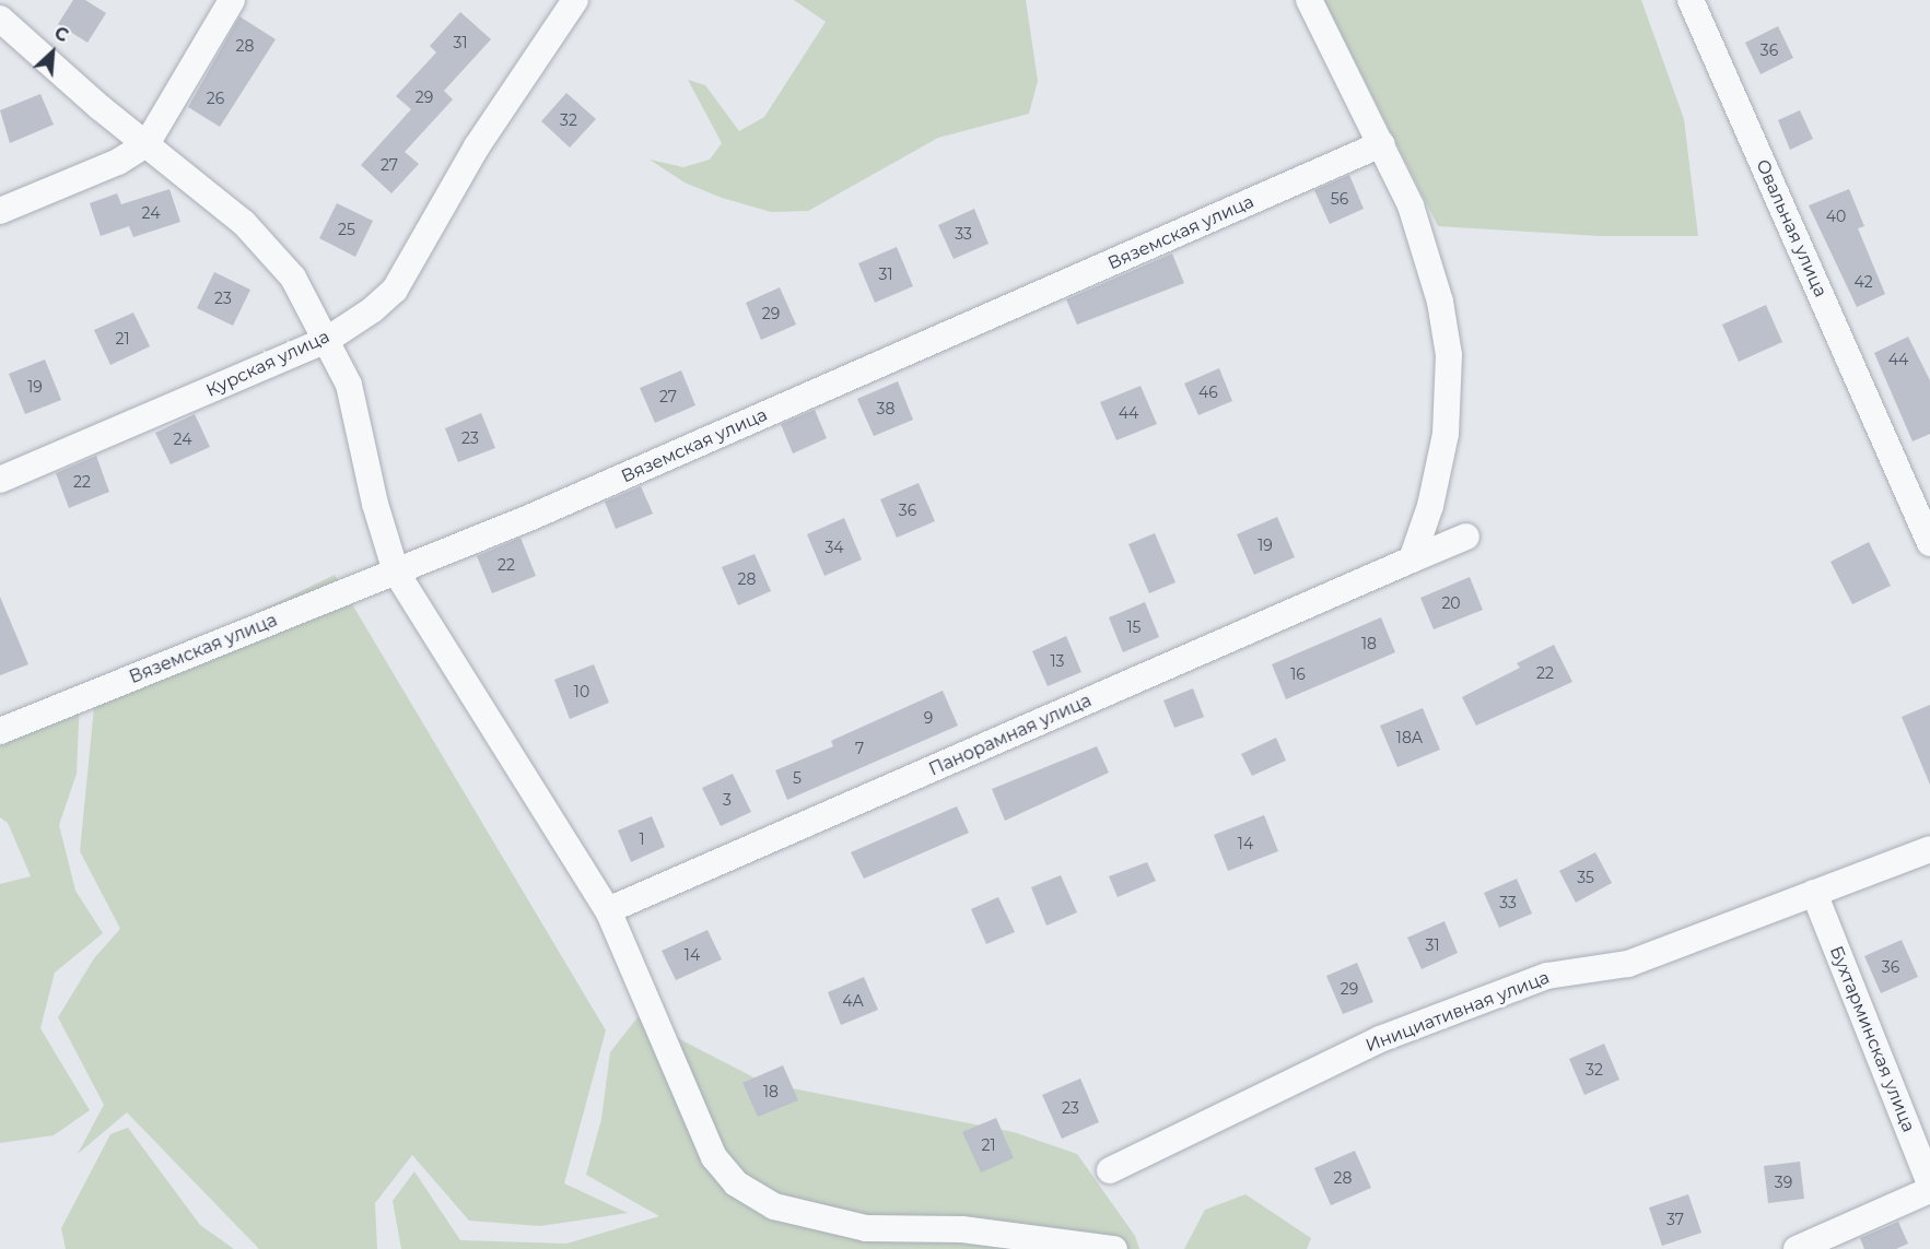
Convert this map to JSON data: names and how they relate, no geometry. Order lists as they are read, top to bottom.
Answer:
{
  "streets": {
    "street": [
      "Овальная улица",
      "Вяземская улица",
      "Курская улица",
      "Панорамная улица",
      "Инициативная улица",
      "Бухтарминская улица"
    ]
  },
  "crossings": [
    ["Инициативная улица", "Бухтарминская улица"]
  ],
  "house_numbers": [
    "31",
    "28",
    "36",
    "29",
    "26",
    "32",
    "27",
    "56",
    "24",
    "40",
    "25",
    "33",
    "31",
    "42",
    "23",
    "29",
    "21",
    "44",
    "19",
    "46",
    "27",
    "38",
    "44",
    "23",
    "24",
    "22",
    "36",
    "19",
    "34",
    "22",
    "28",
    "20",
    "15",
    "18",
    "13",
    "22",
    "16",
    "10",
    "9",
    "18А",
    "7",
    "5",
    "3",
    "1",
    "14",
    "35",
    "33",
    "31",
    "14",
    "36",
    "29",
    "4А",
    "32",
    "18",
    "23",
    "21",
    "28",
    "39",
    "37"
  ],
  "north": "top right"
}
